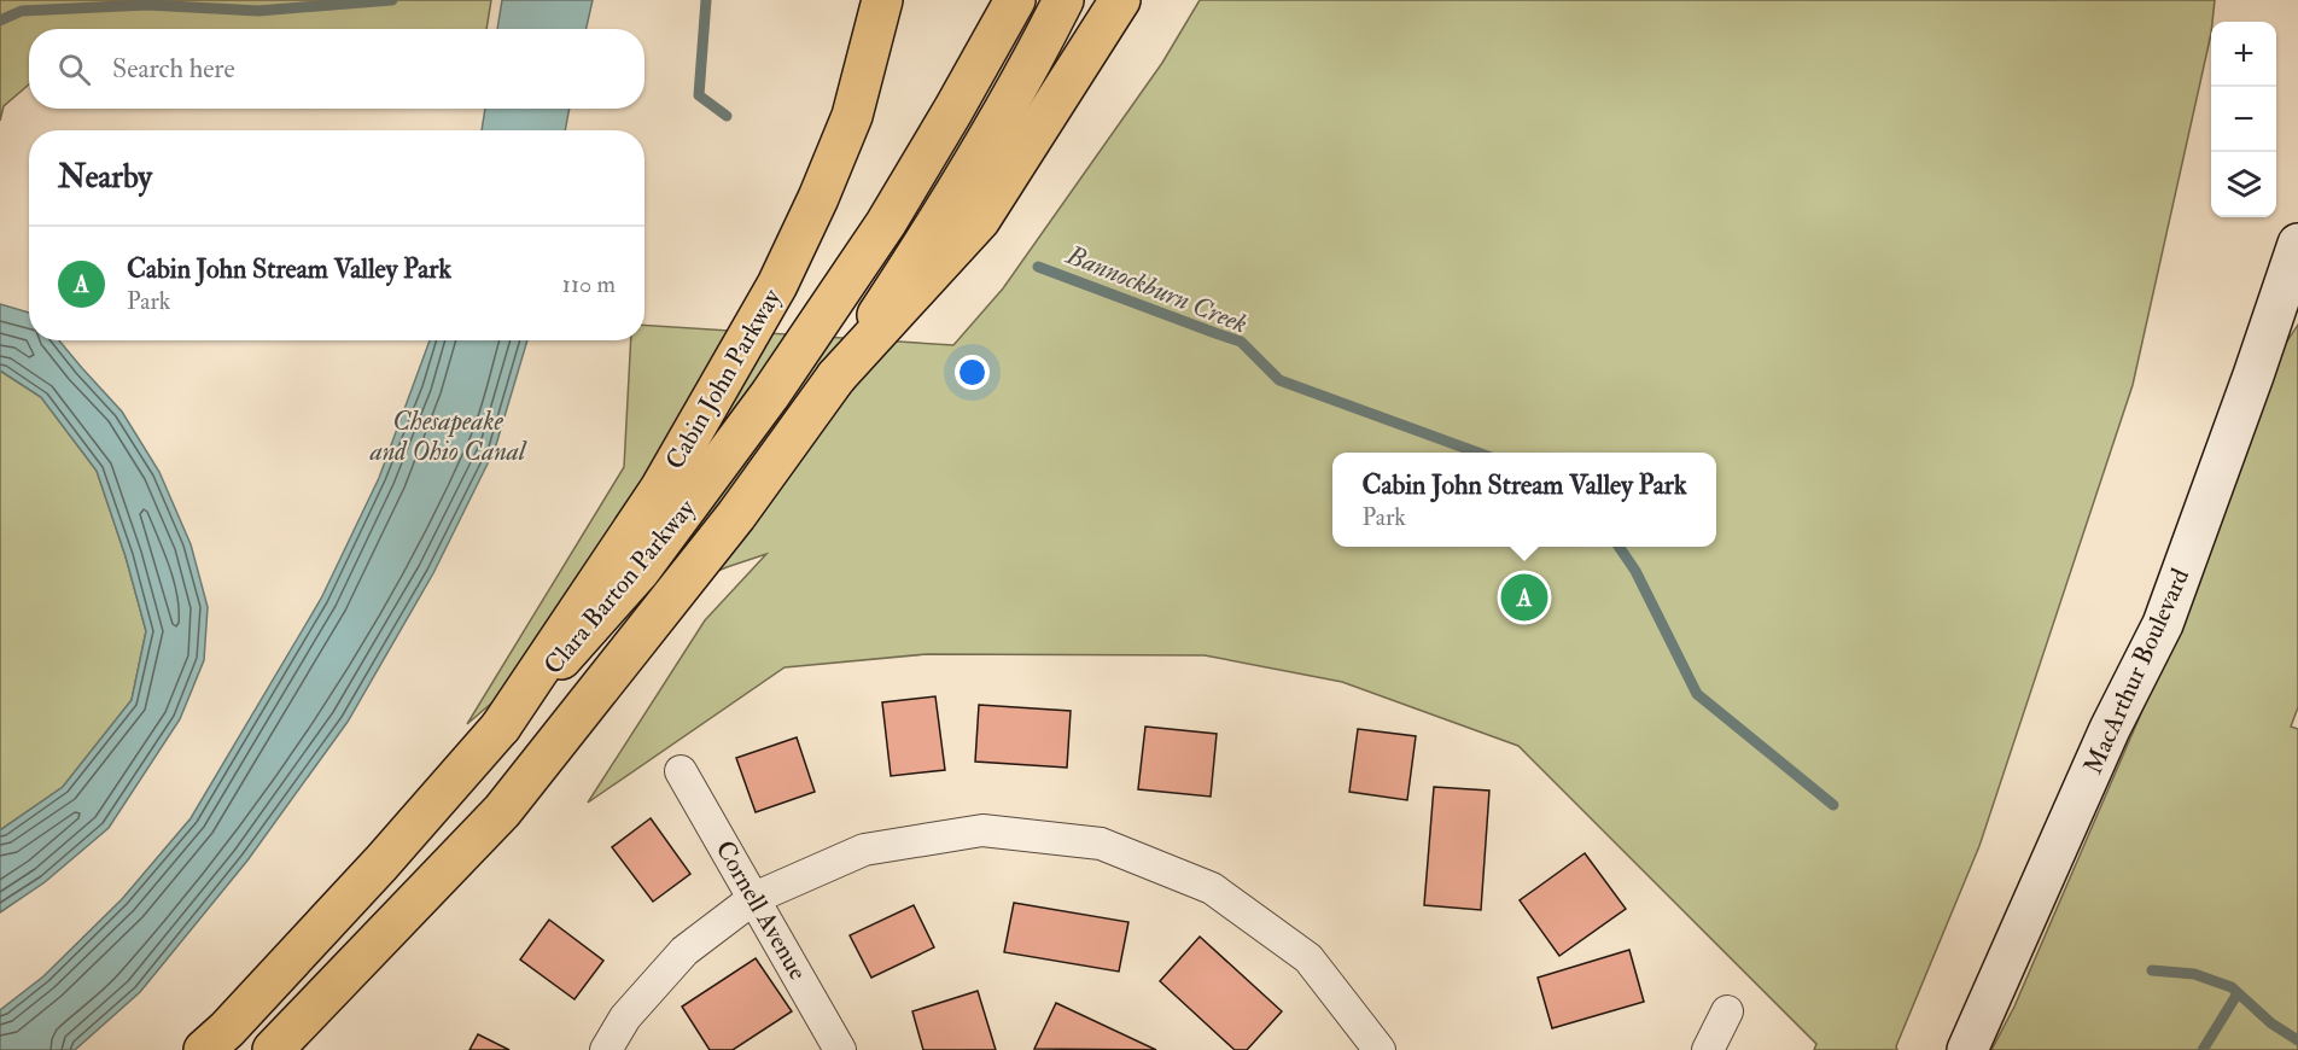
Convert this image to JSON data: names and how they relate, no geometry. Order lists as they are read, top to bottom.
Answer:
{
  "streets": {
    "main road": ["Cabin John Parkway", "Clara Barton Parkway", "MacArthur Boulevard"],
    "street": ["Cornell Avenue"]
  },
  "crossings": [
    ["Cabin John Parkway", "Clara Barton Parkway"]
  ],
  "water": ["Bannockburn Creek", "Chesapeake and Ohio Canal"],
  "page": {
    "map_buttons": ["+", "−"],
    "search": "Search here",
    "heading": "Nearby",
    "list": [
      {
        "mark": "A",
        "name": "Cabin John Stream Valley Park",
        "note": "Park",
        "value": "110 m"
      }
    ],
    "popup": ["Cabin John Stream Valley Park", "Park"],
    "pins": "A"
  }
}
